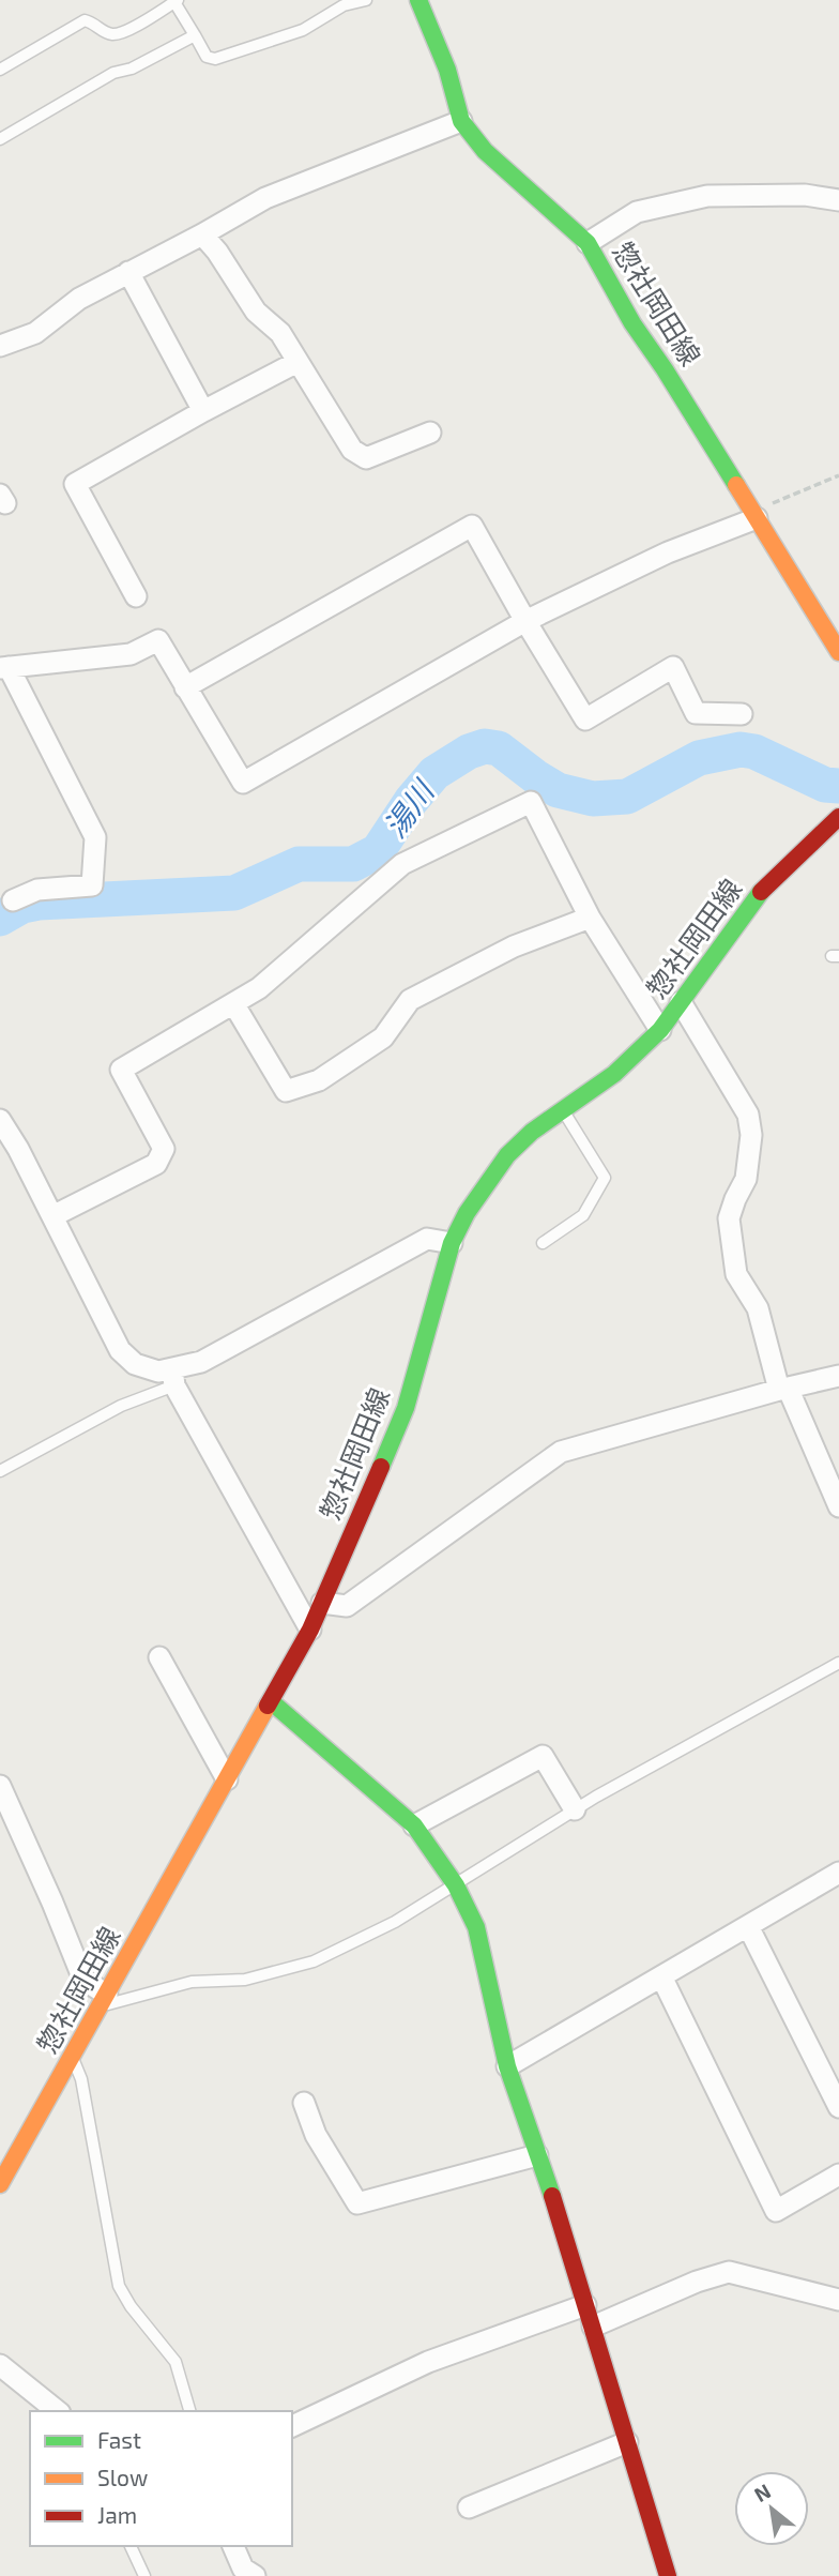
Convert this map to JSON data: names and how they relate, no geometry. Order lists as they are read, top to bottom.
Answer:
{
  "streets": {
    "main road": ["惣社岡田線"]
  },
  "water": ["湯川"],
  "legend": ["Fast", "Slow", "Jam"],
  "north": "top left"
}
